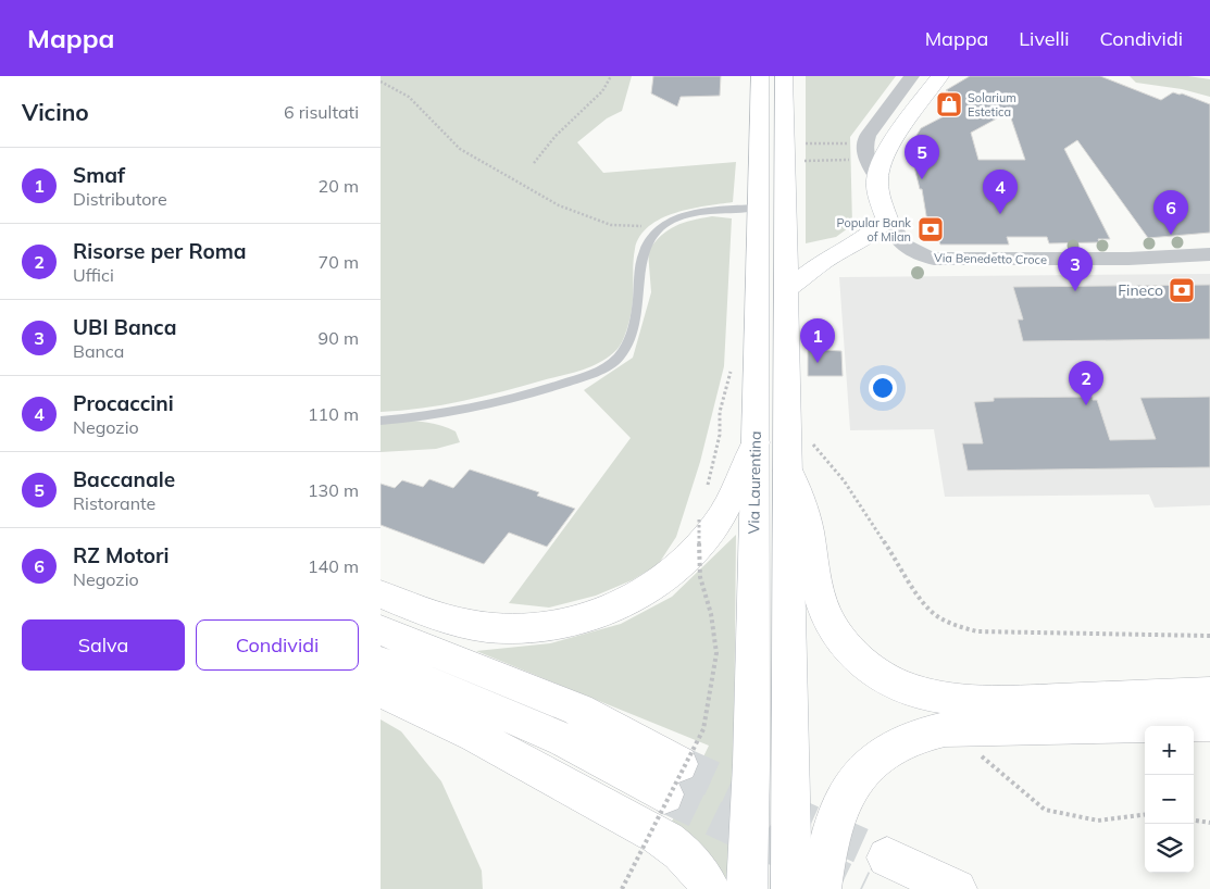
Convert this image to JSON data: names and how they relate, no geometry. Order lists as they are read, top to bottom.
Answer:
{
  "streets": {
    "main road": ["Via Laurentina"],
    "street": ["Via Benedetto Croce"]
  },
  "places": {
    "shop": ["Solarium Estetica"],
    "bank": ["Popular Bank of Milan", "Fineco"]
  },
  "page": {
    "header": "Mappa",
    "nav": ["Mappa", "Livelli", "Condividi"],
    "heading": ["Vicino", "6 risultati"],
    "pins": [
      "5",
      "4",
      "6",
      "3",
      "1",
      "2"
    ],
    "list": [
      {
        "mark": "1",
        "name": "Smaf",
        "note": "Distributore",
        "value": "20 m"
      },
      {
        "mark": "2",
        "name": "Risorse per Roma",
        "note": "Uffici",
        "value": "70 m"
      },
      {
        "mark": "3",
        "name": "UBI Banca",
        "note": "Banca",
        "value": "90 m"
      },
      {
        "mark": "4",
        "name": "Procaccini",
        "note": "Negozio",
        "value": "110 m"
      },
      {
        "mark": "5",
        "name": "Baccanale",
        "note": "Ristorante",
        "value": "130 m"
      },
      {
        "mark": "6",
        "name": "RZ Motori",
        "note": "Negozio",
        "value": "140 m"
      }
    ],
    "buttons": ["Salva", "Condividi"],
    "map_buttons": ["+", "−"]
  }
}
